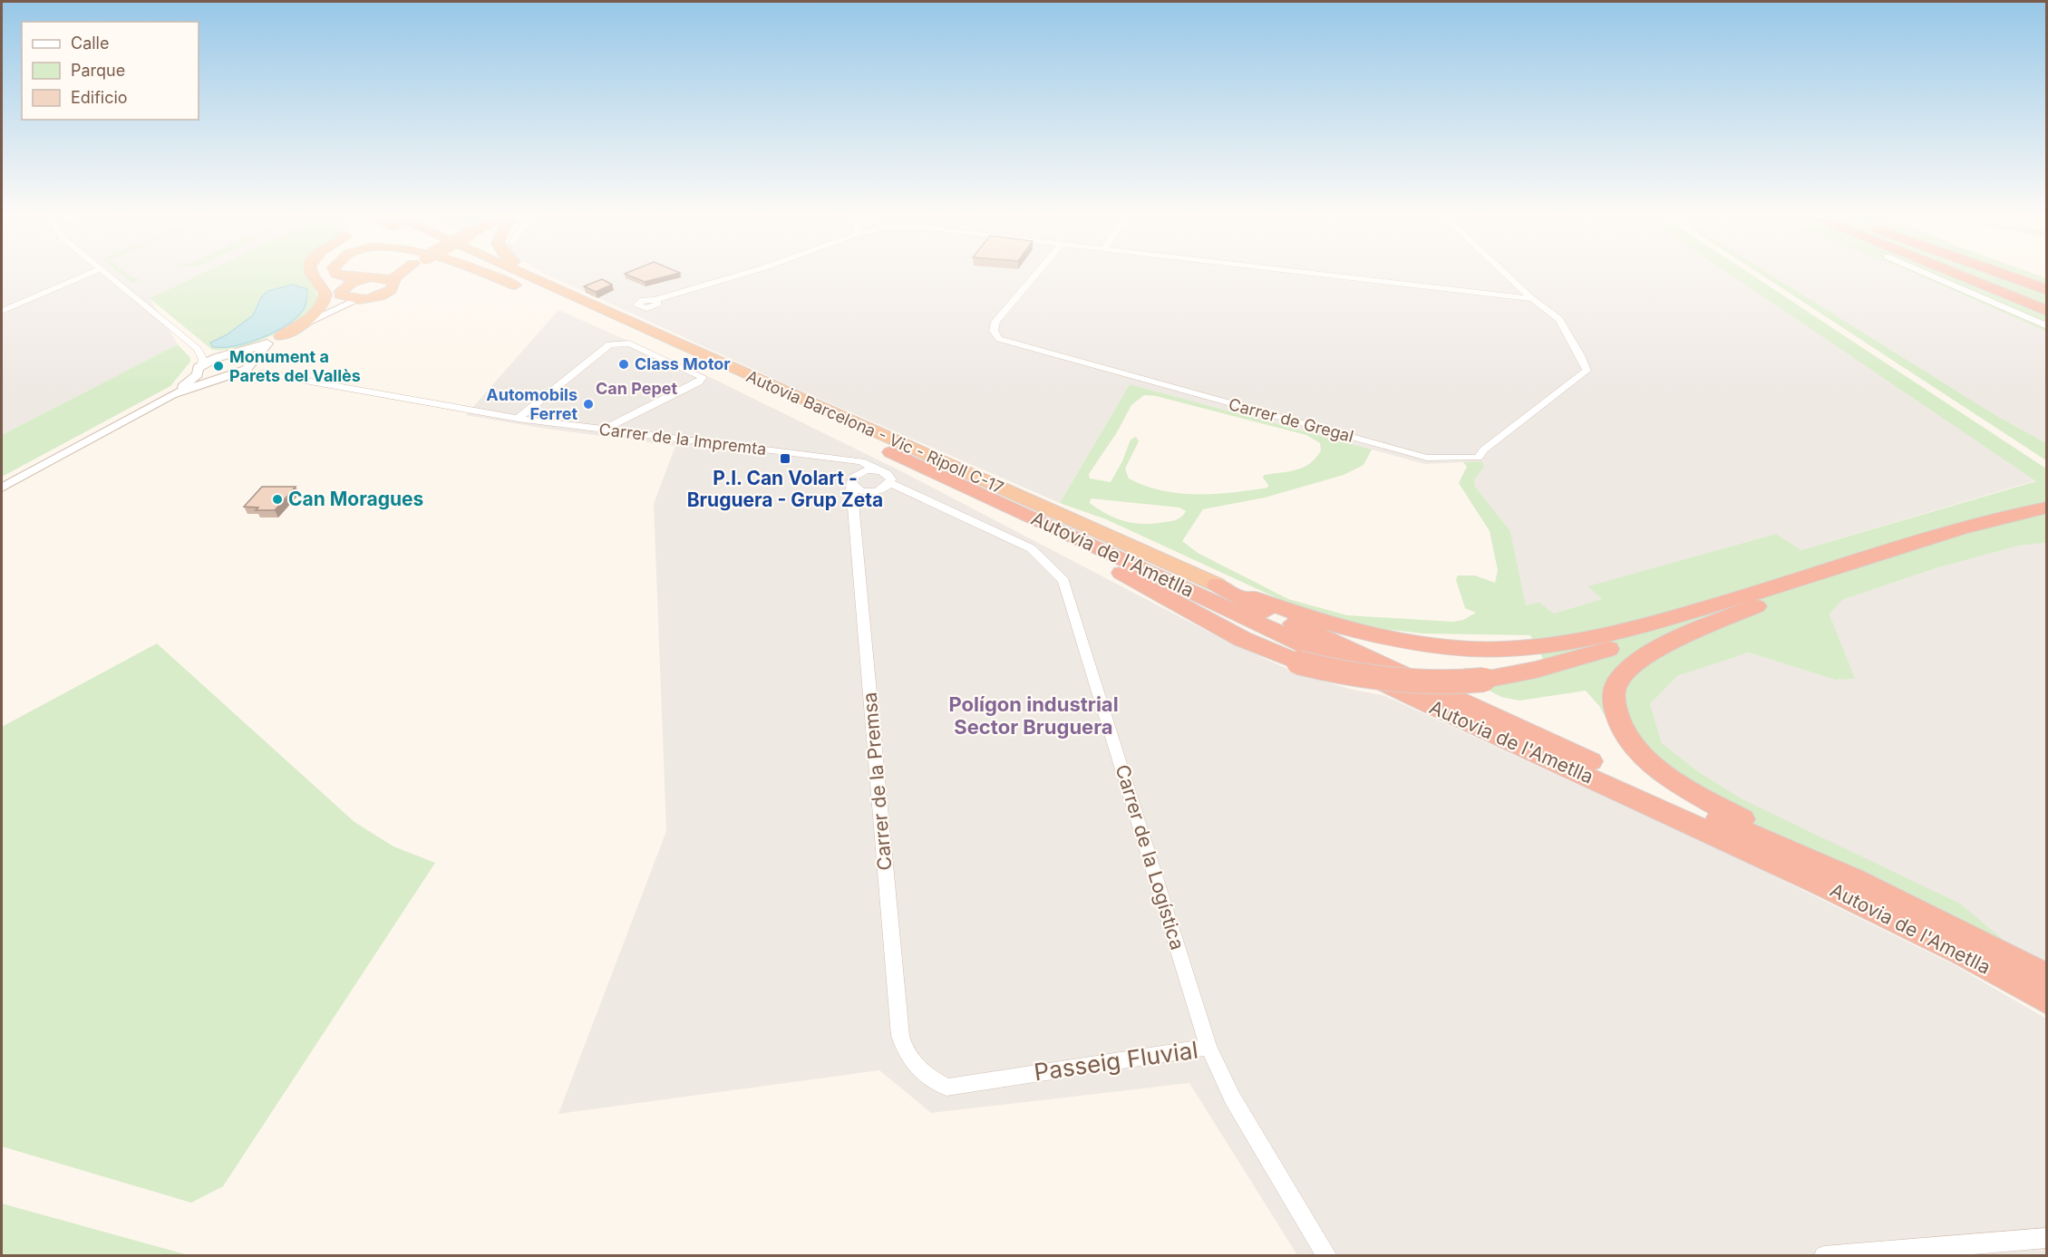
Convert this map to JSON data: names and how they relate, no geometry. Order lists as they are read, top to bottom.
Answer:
{
  "streets": {
    "highway": ["Autovia Barcelona - Vic - Ripoll C-17", "Autovia de l'Ametlla"],
    "street": [
      "Carrer de Gregal",
      "Carrer de la Impremta",
      "Carrer de la Premsa",
      "Carrer de la Logística",
      "Passeig Fluvial"
    ]
  },
  "crossings": [
    ["Autovia Barcelona - Vic - Ripoll C-17", "Autovia de l'Ametlla"],
    ["Carrer de la Premsa", "Passeig Fluvial"],
    ["Carrer de la Logística", "Passeig Fluvial"]
  ],
  "districts": ["Can Pepet", "Polígon industrial Sector Bruguera"],
  "places": {
    "other": [
      "Class Motor",
      "Monument a Parets del Vallès",
      "Automobils Ferret",
      "Can Moragues"
    ],
    "transit": ["P.I. Can Volart - Bruguera - Grup Zeta"]
  },
  "legend": ["Calle", "Parque", "Edificio"]
}
